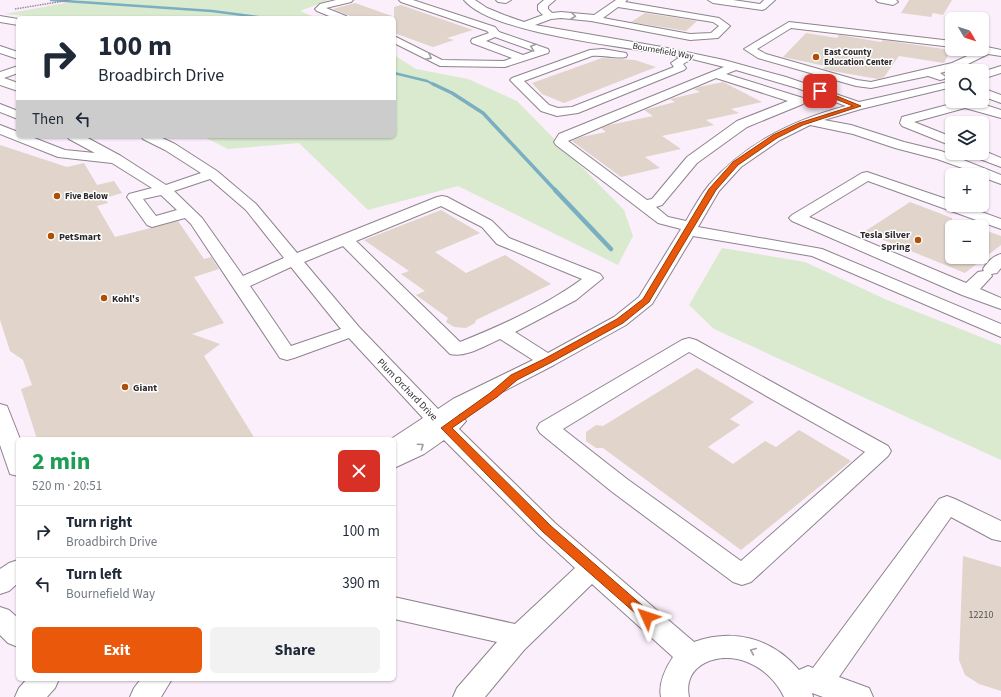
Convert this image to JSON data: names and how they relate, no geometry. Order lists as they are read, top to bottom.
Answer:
{
  "streets": {
    "street": ["Bournefield Way", "Plum Orchard Drive"]
  },
  "places": [
    "East County Education Center",
    "Five Below",
    "PetSmart",
    "Tesla Silver Spring",
    "Kohl's",
    "Giant"
  ],
  "house_numbers": ["12210"],
  "north": "bottom right",
  "page": {
    "map_buttons": ["+", "−"],
    "turn": ["100 m", "Broadbirch Drive"],
    "then": "Then",
    "heading": ["2 min", "520 m · 20:51"],
    "list": [
      {
        "name": "Turn right",
        "note": "Broadbirch Drive",
        "value": "100 m"
      },
      {
        "name": "Turn left",
        "note": "Bournefield Way",
        "value": "390 m"
      }
    ],
    "buttons": ["Exit", "Share"]
  }
}
